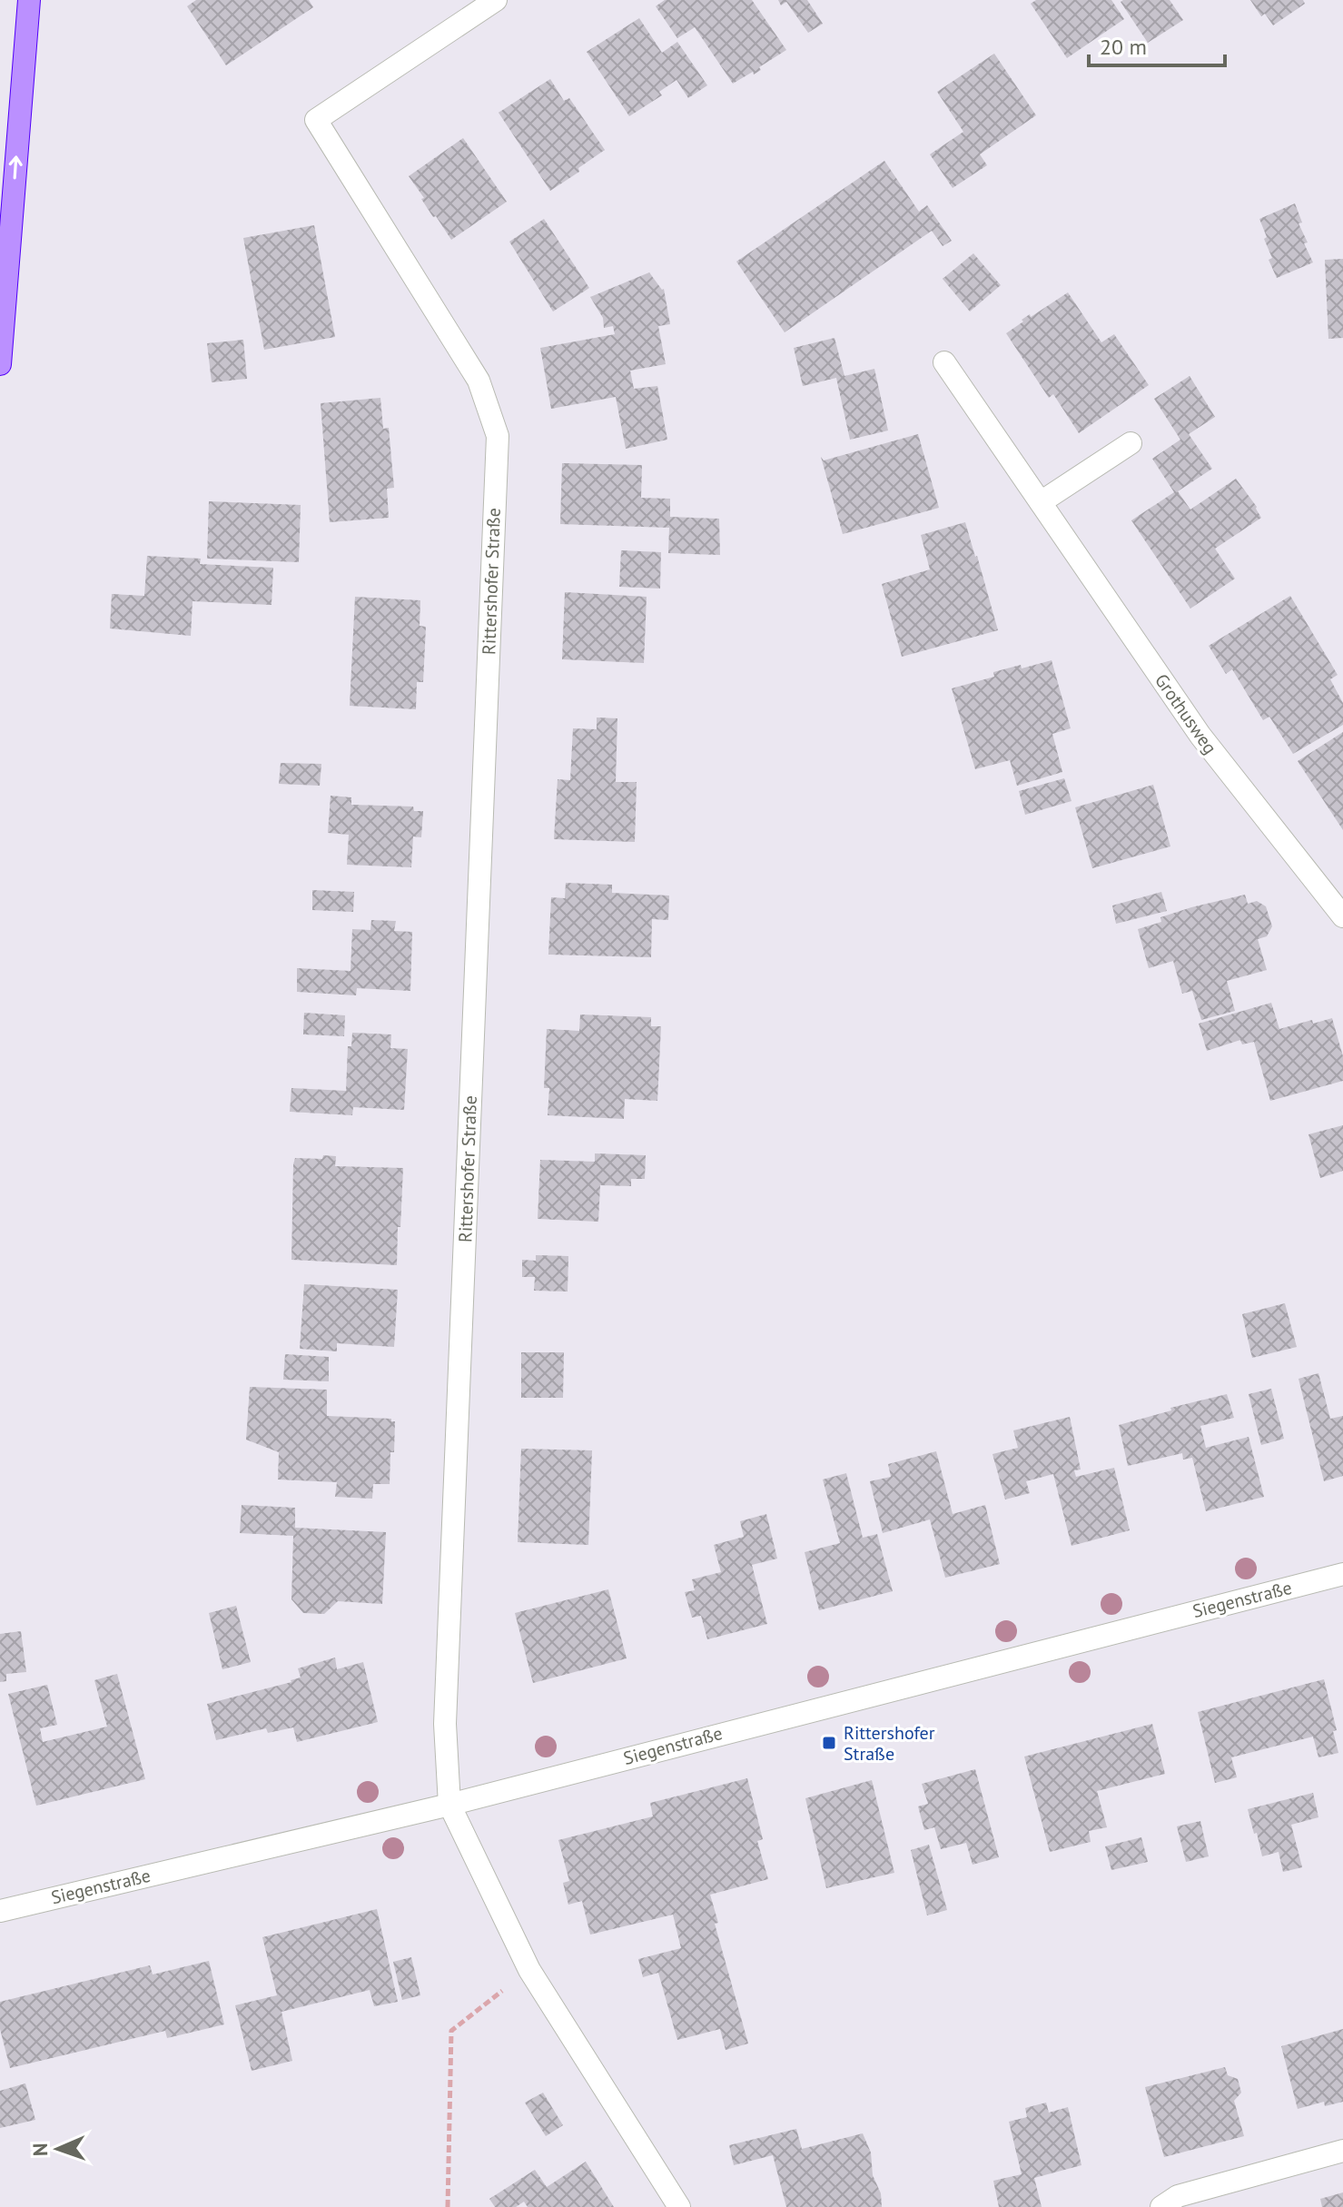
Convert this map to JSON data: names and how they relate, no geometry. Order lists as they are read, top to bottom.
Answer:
{
  "streets": {
    "street": ["Rittershofer Straße", "Grothusweg", "Siegenstraße"]
  },
  "crossings": [
    ["Rittershofer Straße", "Siegenstraße"]
  ],
  "places": {
    "transit": ["Rittershofer Straße"]
  },
  "scale_bar": "20 m",
  "north": "left"
}
